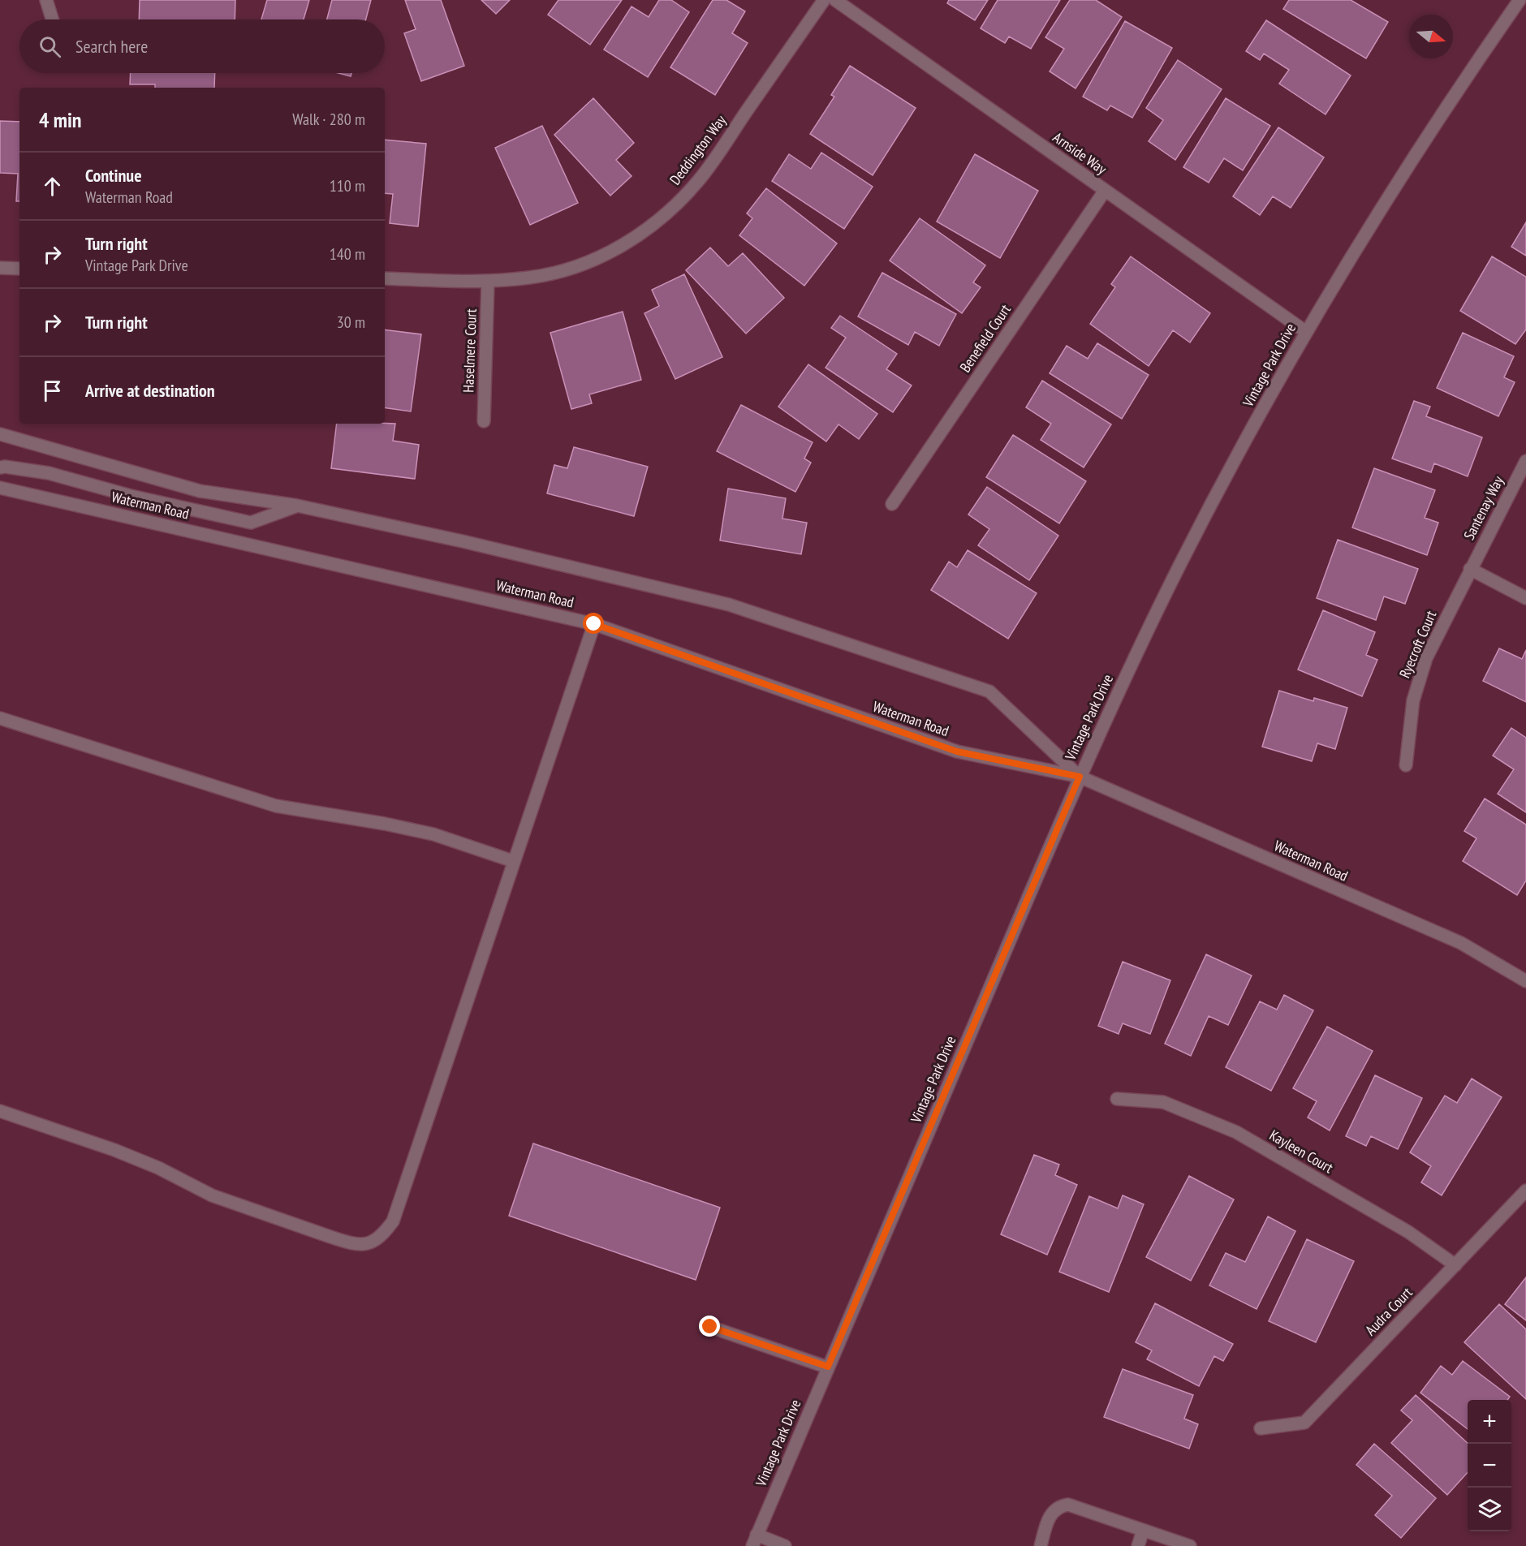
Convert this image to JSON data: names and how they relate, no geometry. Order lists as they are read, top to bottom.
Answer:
{
  "streets": {
    "street": [
      "Deddington Way",
      "Arnside Way",
      "Benefield Court",
      "Haselmere Court",
      "Vintage Park Drive",
      "Waterman Road",
      "Santenay Way",
      "Ryecroft Court",
      "Kayleen Court",
      "Audra Court"
    ]
  },
  "crossings": [
    ["Deddington Way", "Haselmere Court"],
    ["Arnside Way", "Benefield Court"],
    ["Arnside Way", "Vintage Park Drive"],
    ["Vintage Park Drive", "Waterman Road"],
    ["Santenay Way", "Ryecroft Court"],
    ["Kayleen Court", "Audra Court"]
  ],
  "north": "right",
  "page": {
    "search": "Search here",
    "heading": ["4 min", "Walk · 280 m"],
    "list": [
      ["Continue", "Waterman Road", "110 m"],
      ["Turn right", "Vintage Park Drive", "140 m"],
      ["Turn right", "30 m"],
      "Arrive at destination"
    ],
    "map_buttons": ["+", "−"]
  }
}
